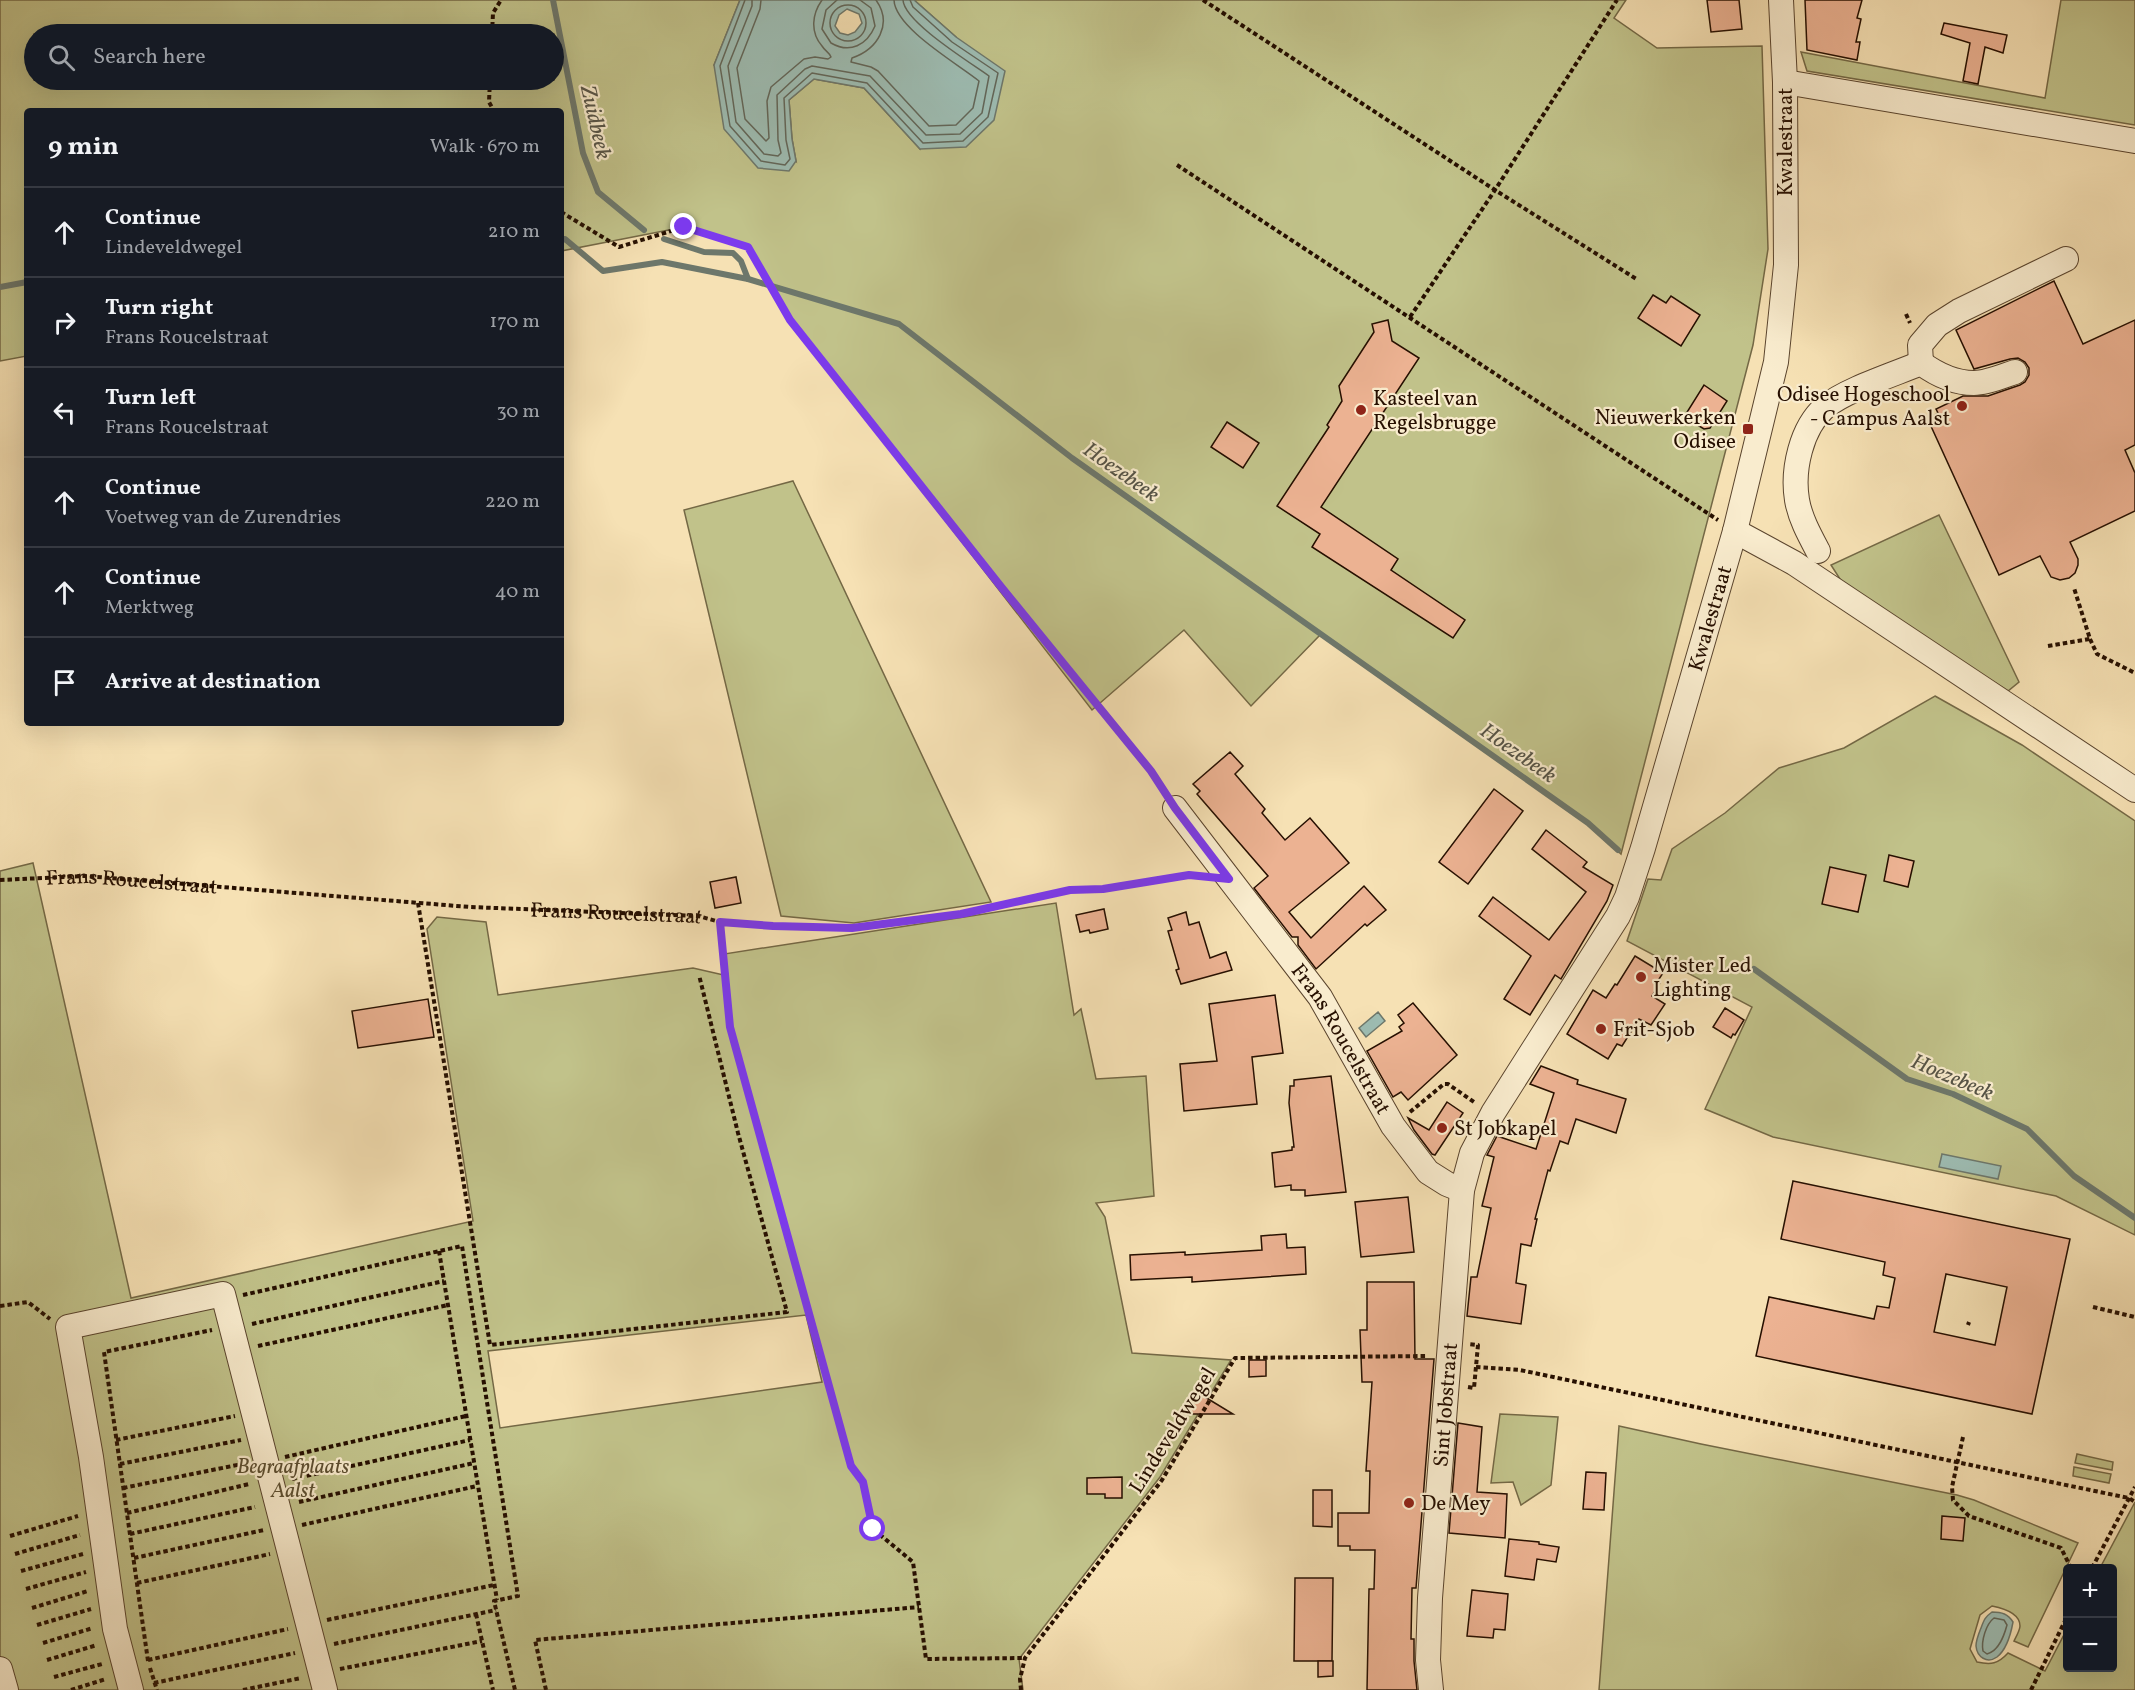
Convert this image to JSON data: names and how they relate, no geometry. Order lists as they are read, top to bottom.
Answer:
{
  "streets": {
    "street": ["Kwalestraat", "Frans Roucelstraat", "Sint Jobstraat"],
    "path": ["Lindeveldwegel"]
  },
  "crossings": [
    ["Kwalestraat", "Frans Roucelstraat"],
    ["Kwalestraat", "Sint Jobstraat"],
    ["Frans Roucelstraat", "Sint Jobstraat"],
    ["Sint Jobstraat", "Lindeveldwegel"]
  ],
  "water": ["Zuidbeek", "Hoezebeek"],
  "parks": ["Begraafplaats Aalst"],
  "places": {
    "other": [
      "Odisee Hogeschool - Campus Aalst",
      "Kasteel van Regelsbrugge",
      "Mister Led Lighting",
      "Frit-Sjob",
      "St Jobkapel",
      "De Mey"
    ],
    "transit": ["Nieuwerkerken Odisee"]
  },
  "page": {
    "search": "Search here",
    "heading": ["9 min", "Walk · 670 m"],
    "list": [
      ["Continue", "Lindeveldwegel", "210 m"],
      ["Turn right", "Frans Roucelstraat", "170 m"],
      ["Turn left", "Frans Roucelstraat", "30 m"],
      ["Continue", "Voetweg van de Zurendries", "220 m"],
      ["Continue", "Merktweg", "40 m"],
      "Arrive at destination"
    ],
    "map_buttons": ["+", "−"]
  }
}
